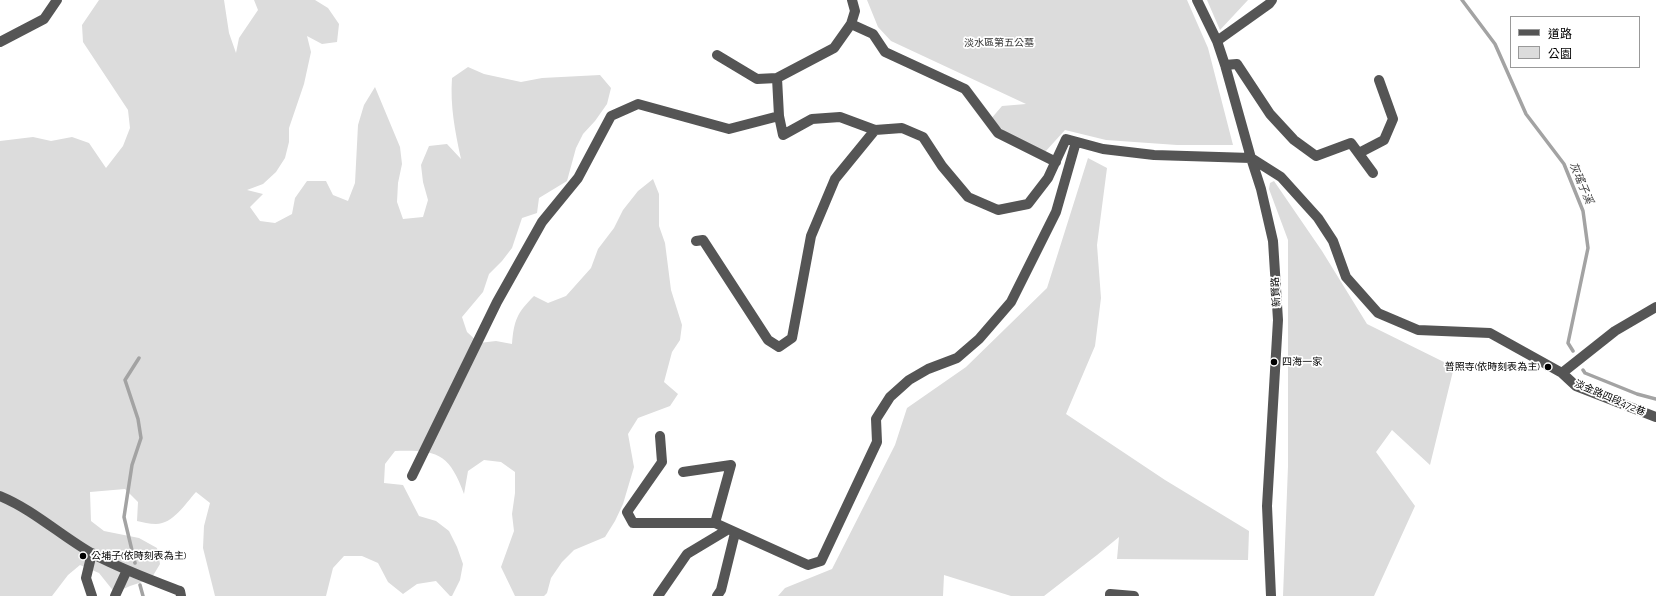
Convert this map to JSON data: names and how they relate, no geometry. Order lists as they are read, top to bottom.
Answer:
{
  "streets": {
    "street": ["新賢路", "淡金路四段472巷"]
  },
  "crossings": [
    ["新賢路", "淡金路四段472巷"]
  ],
  "water": ["灰瑤子溪"],
  "parks": ["淡水區第五公墓"],
  "places": ["四海一家", "普照寺(依時刻表為主)", "公埔子(依時刻表為主)"],
  "legend": ["道路", "公園"]
}
